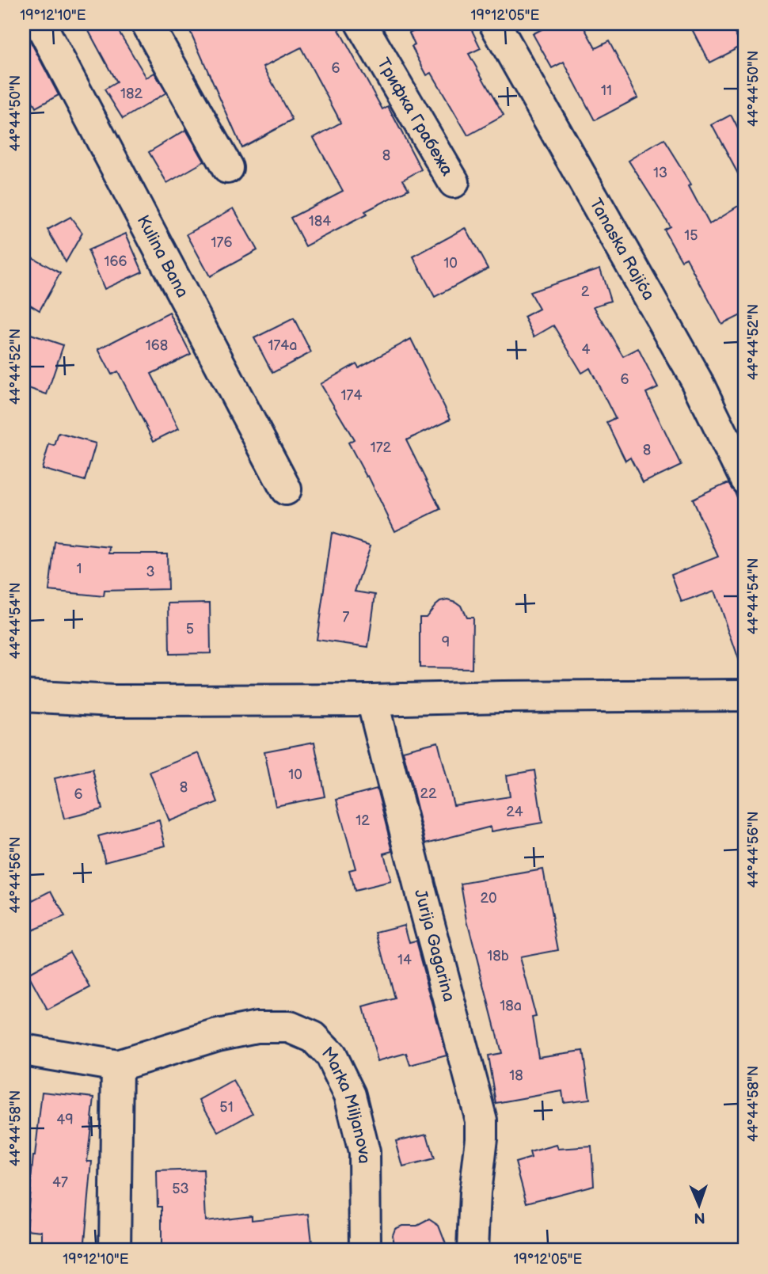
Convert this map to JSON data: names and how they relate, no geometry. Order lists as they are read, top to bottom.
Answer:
{
  "streets": {
    "street": [
      "Трифка Грабежа",
      "Tanaska Rajića",
      "Kulina Bana",
      "Jurija Gagarina",
      "Marka Miljanova"
    ]
  },
  "house_numbers": [
    "6",
    "11",
    "182",
    "8",
    "13",
    "184",
    "15",
    "176",
    "166",
    "10",
    "2",
    "168",
    "174a",
    "4",
    "6",
    "174",
    "172",
    "8",
    "1",
    "3",
    "7",
    "5",
    "9",
    "10",
    "8",
    "22",
    "6",
    "24",
    "12",
    "20",
    "18b",
    "14",
    "18a",
    "18",
    "51",
    "49",
    "47",
    "53"
  ],
  "north": "bottom",
  "coordinates": [
    "19°12'10\"E",
    "19°12'05\"E",
    "44°44'50\"N",
    "44°44'52\"N",
    "44°44'54\"N",
    "44°44'56\"N",
    "44°44'58\"N"
  ]
}
